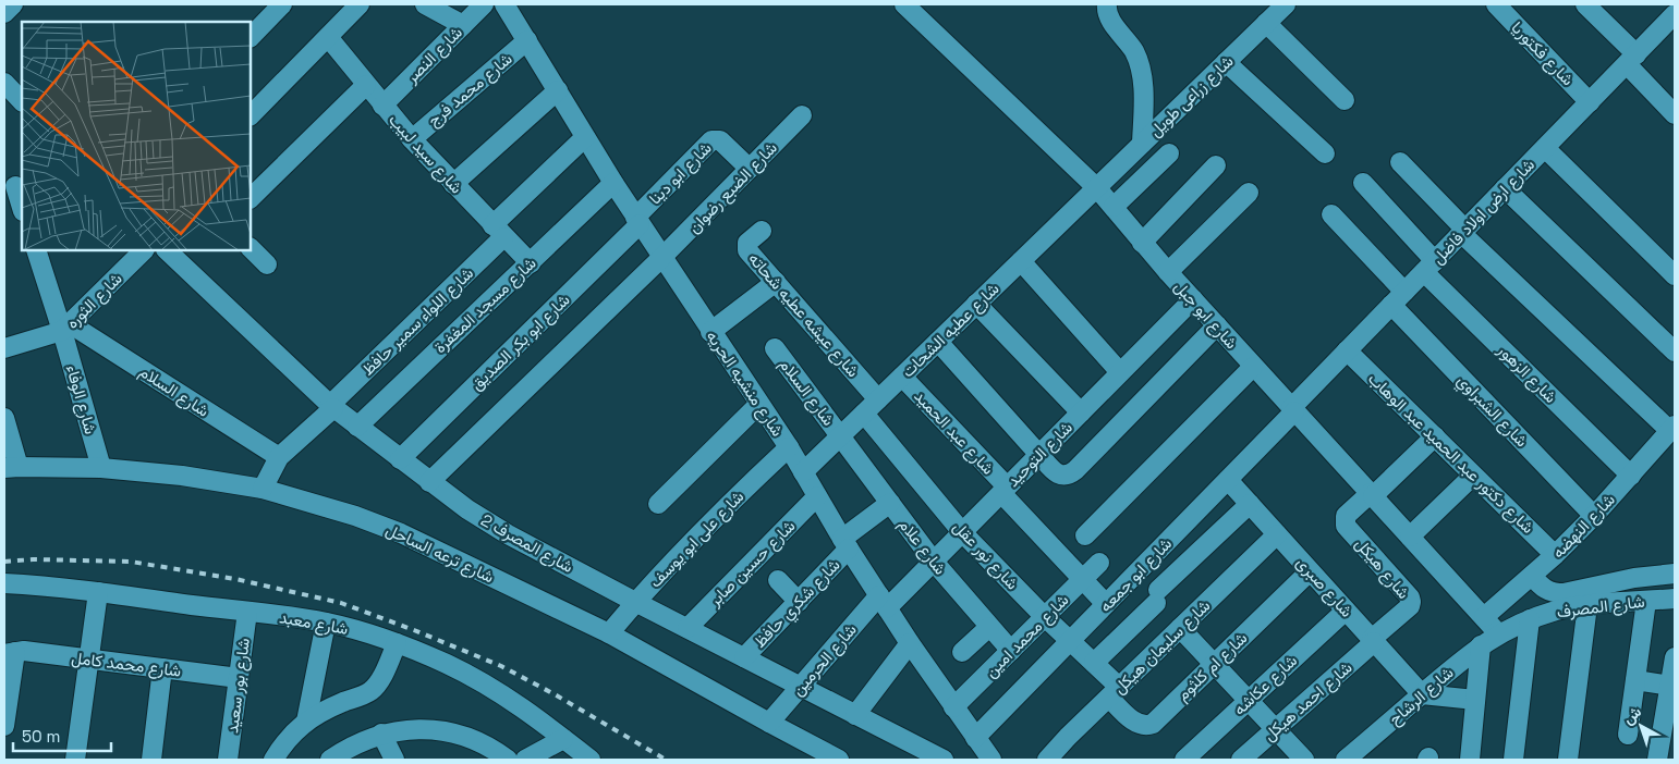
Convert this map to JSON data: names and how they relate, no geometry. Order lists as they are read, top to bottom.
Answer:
{
  "streets": {
    "street": [
      "شارع فكتوريا",
      "شارع النصر",
      "شارع محمد فرج",
      "شارع زراعى طويل",
      "شارع سيد لبيب",
      "شارع ابو دينا",
      "شارع الضبع رضوان",
      "شارع ارض اولاد فاضل",
      "شارع الثوره",
      "شارع مسجد المغفرة",
      "شارع عيشه عطيه شحاته",
      "شارع ابو جبل",
      "شارع اللواء سمير حافظ",
      "شارع عطيه الشحات",
      "شارع ابو بكر الصديق",
      "شارع الزهور",
      "شارع منشيه الحريه",
      "شارع السلام",
      "شارع الوفاء",
      "شارع الشبراوي",
      "شارع عبد الحميد",
      "شارع دكتور عبد الحميد عبد الوهاب",
      "شارع التوحيد",
      "شارع النهضه",
      "شارع على ابو يوسف",
      "شارع المصرف 2",
      "شارع علام",
      "شارع ترعه الساحل",
      "شارع نور عقل",
      "شارع حسين صابر",
      "شارع هيكل",
      "شارع ابو جمعه",
      "شارع صبرى",
      "شارع شكري حافظ",
      "شارع المصرف",
      "شارع معبد",
      "شارع محمد امين",
      "شارع سليمان هيكل",
      "شارع الحرمين",
      "شارع محمد كامل",
      "شارع ام كلثوم",
      "شارع عكاشه",
      "شارع بور سعيد",
      "شارع الرشاح",
      "شارع احمد هيكل"
    ]
  },
  "crossings": [
    ["شارع فكتوريا", "شارع ارض اولاد فاضل"],
    ["شارع النصر", "شارع سيد لبيب"],
    ["شارع محمد فرج", "شارع سيد لبيب"],
    ["شارع محمد فرج", "شارع منشيه الحريه"],
    ["شارع زراعى طويل", "شارع ابو جبل"],
    ["شارع زراعى طويل", "شارع عطيه الشحات"],
    ["شارع سيد لبيب", "شارع مسجد المغفرة"],
    ["شارع سيد لبيب", "شارع اللواء سمير حافظ"],
    ["شارع ابو دينا", "شارع الضبع رضوان"],
    ["شارع ابو دينا", "شارع ابو بكر الصديق"],
    ["شارع ابو دينا", "شارع منشيه الحريه"],
    ["شارع الضبع رضوان", "شارع منشيه الحريه"],
    ["شارع الضبع رضوان", "شارع المصرف 2"],
    ["شارع ارض اولاد فاضل", "شارع ابو جبل"],
    ["شارع ارض اولاد فاضل", "شارع الزهور"],
    ["شارع ارض اولاد فاضل", "شارع الشبراوي"],
    ["شارع ارض اولاد فاضل", "شارع دكتور عبد الحميد عبد الوهاب"],
    ["شارع ارض اولاد فاضل", "شارع ابو جمعه"],
    ["شارع الثوره", "شارع السلام"],
    ["شارع الثوره", "شارع الوفاء"],
    ["شارع مسجد المغفرة", "شارع منشيه الحريه"],
    ["شارع مسجد المغفرة", "شارع المصرف 2"],
    ["شارع عيشه عطيه شحاته", "شارع عطيه الشحات"],
    ["شارع ابو جبل", "شارع عطيه الشحات"],
    ["شارع ابو جبل", "شارع التوحيد"],
    ["شارع ابو جبل", "شارع النهضه"],
    ["شارع ابو جبل", "شارع هيكل"],
    ["شارع ابو جبل", "شارع ابو جمعه"],
    ["شارع ابو جبل", "شارع المصرف"],
    ["شارع ابو جبل", "شارع الرشاح"],
    ["شارع اللواء سمير حافظ", "شارع منشيه الحريه"],
    ["شارع اللواء سمير حافظ", "شارع السلام"],
    ["شارع اللواء سمير حافظ", "شارع المصرف 2"],
    ["شارع عطيه الشحات", "شارع منشيه الحريه"],
    ["شارع عطيه الشحات", "شارع السلام"],
    ["شارع عطيه الشحات", "شارع عبد الحميد"],
    ["شارع عطيه الشحات", "شارع علام"],
    ["شارع عطيه الشحات", "شارع نور عقل"],
    ["شارع ابو بكر الصديق", "شارع منشيه الحريه"],
    ["شارع ابو بكر الصديق", "شارع المصرف 2"],
    ["شارع الزهور", "شارع النهضه"],
    ["شارع منشيه الحريه", "شارع التوحيد"],
    ["شارع منشيه الحريه", "شارع على ابو يوسف"],
    ["شارع منشيه الحريه", "شارع حسين صابر"],
    ["شارع منشيه الحريه", "شارع ابو جمعه"],
    ["شارع منشيه الحريه", "شارع شكري حافظ"],
    ["شارع منشيه الحريه", "شارع محمد امين"],
    ["شارع منشيه الحريه", "شارع الحرمين"],
    ["شارع السلام", "شارع الوفاء"],
    ["شارع السلام", "شارع علام"],
    ["شارع الوفاء", "شارع ترعه الساحل"],
    ["شارع الشبراوي", "شارع النهضه"],
    ["شارع عبد الحميد", "شارع التوحيد"],
    ["شارع عبد الحميد", "شارع ابو جمعه"],
    ["شارع عبد الحميد", "شارع محمد امين"],
    ["شارع دكتور عبد الحميد عبد الوهاب", "شارع النهضه"],
    ["شارع التوحيد", "شارع علام"],
    ["شارع التوحيد", "شارع نور عقل"],
    ["شارع التوحيد", "شارع الحرمين"],
    ["شارع على ابو يوسف", "شارع المصرف 2"],
    ["شارع على ابو يوسف", "شارع ترعه الساحل"],
    ["شارع المصرف 2", "شارع حسين صابر"],
    ["شارع المصرف 2", "شارع شكري حافظ"],
    ["شارع المصرف 2", "شارع الحرمين"],
    ["شارع علام", "شارع شكري حافظ"],
    ["شارع علام", "شارع محمد امين"],
    ["شارع ترعه الساحل", "شارع الحرمين"],
    ["شارع نور عقل", "شارع ابو جمعه"],
    ["شارع نور عقل", "شارع محمد امين"],
    ["شارع نور عقل", "شارع سليمان هيكل"],
    ["شارع نور عقل", "شارع ام كلثوم"],
    ["شارع هيكل", "شارع صبرى"],
    ["شارع هيكل", "شارع احمد هيكل"],
    ["شارع ابو جمعه", "شارع صبرى"],
    ["شارع صبرى", "شارع سليمان هيكل"],
    ["شارع صبرى", "شارع ام كلثوم"],
    ["شارع صبرى", "شارع عكاشه"],
    ["شارع صبرى", "شارع الرشاح"],
    ["شارع صبرى", "شارع احمد هيكل"],
    ["شارع المصرف", "شارع الرشاح"],
    ["شارع معبد", "شارع بور سعيد"],
    ["شارع سليمان هيكل", "شارع ام كلثوم"],
    ["شارع محمد كامل", "شارع بور سعيد"]
  ],
  "scale_bar": "50 m",
  "north": "top left"
}
